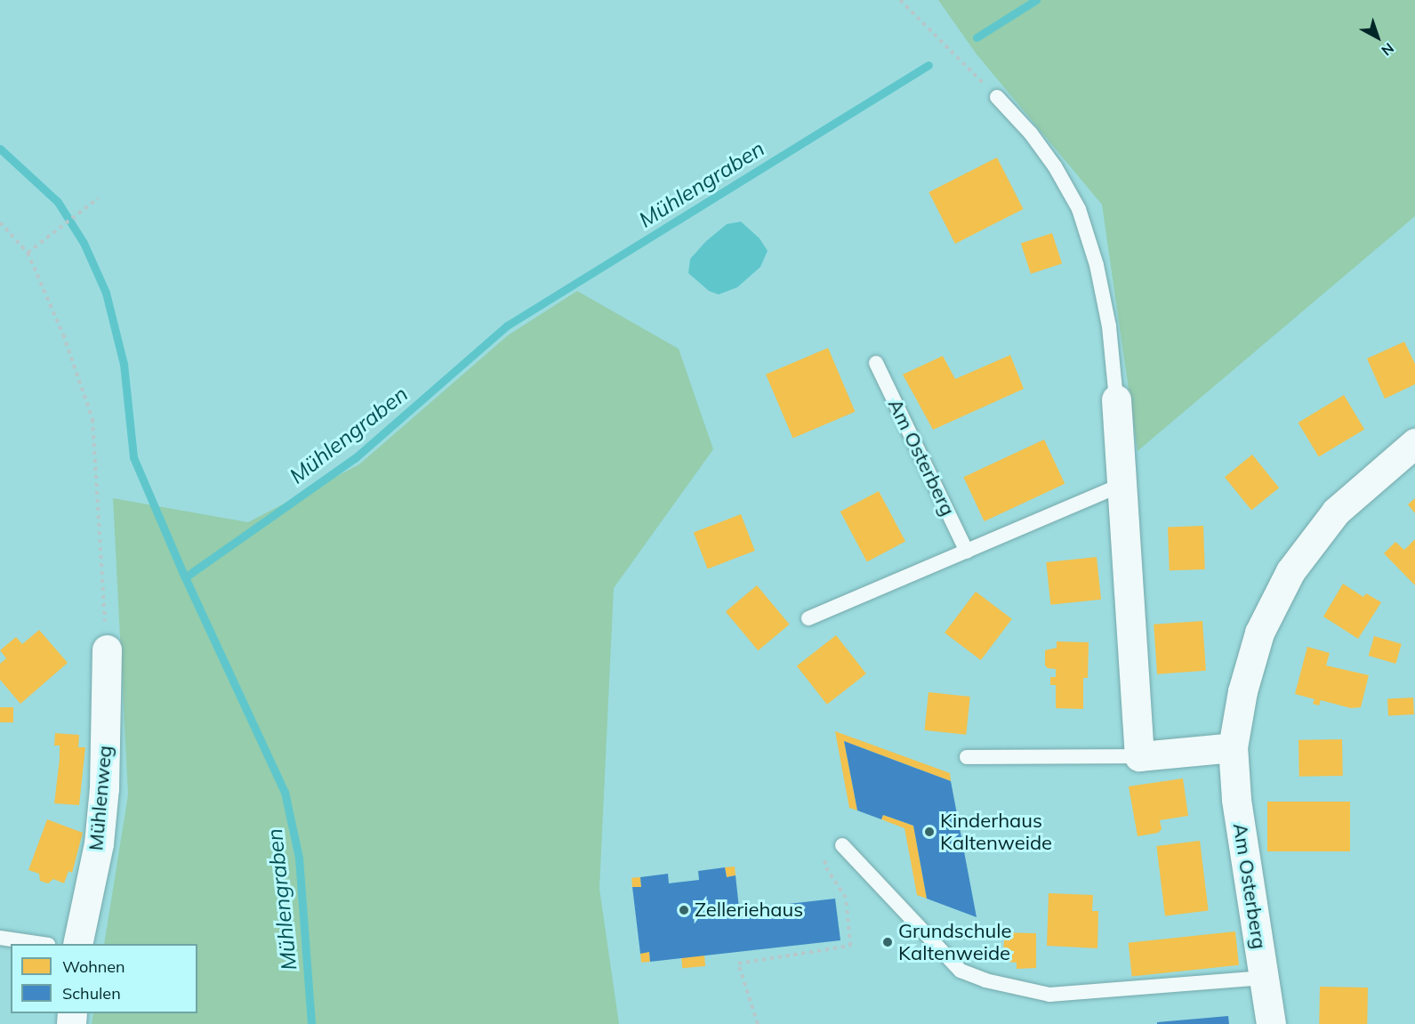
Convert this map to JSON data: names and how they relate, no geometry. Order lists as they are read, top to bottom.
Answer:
{
  "streets": {
    "street": ["Am Osterberg", "Mühlenweg"]
  },
  "water": ["Mühlengraben"],
  "places": ["Kinderhaus Kaltenweide", "Zelleriehaus", "Grundschule Kaltenweide"],
  "legend": ["Wohnen", "Schulen"],
  "north": "bottom right"
}
